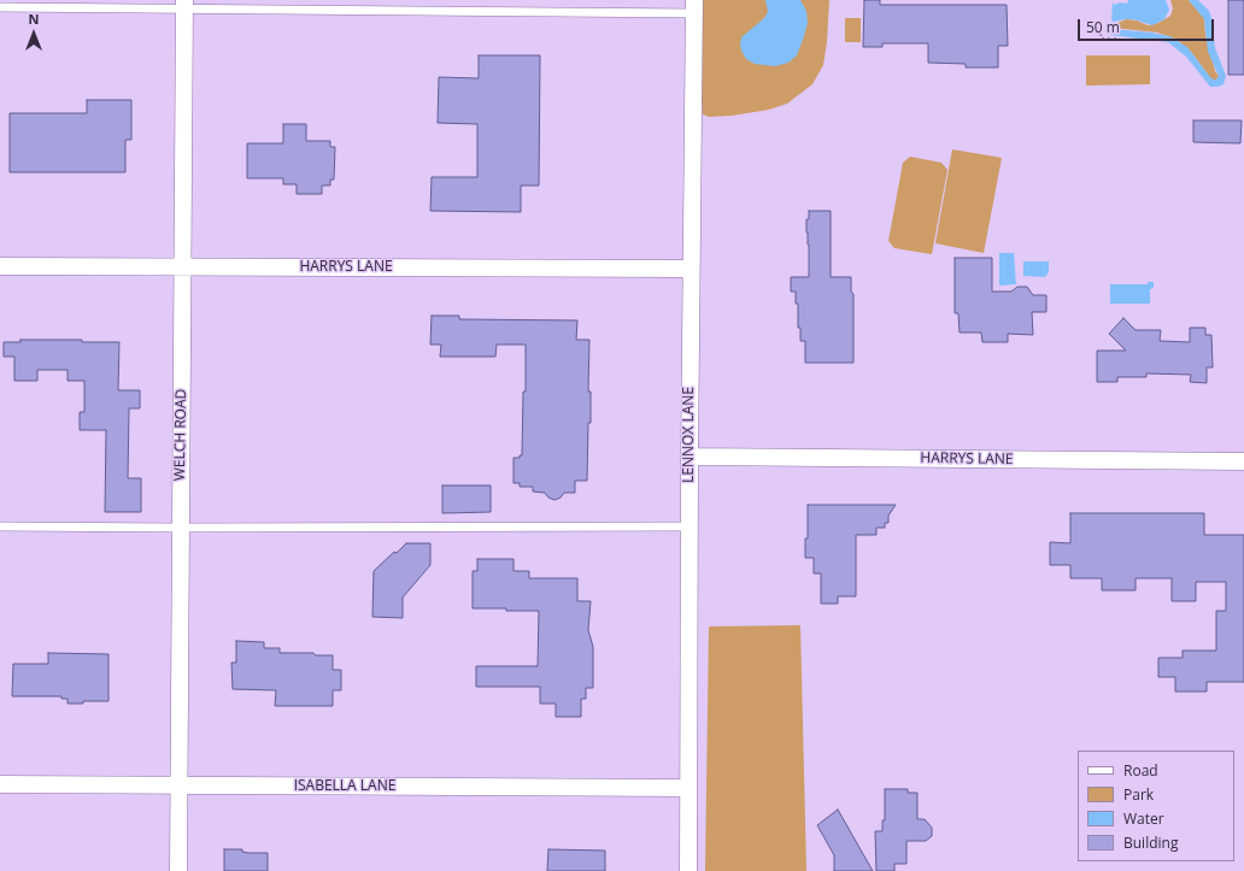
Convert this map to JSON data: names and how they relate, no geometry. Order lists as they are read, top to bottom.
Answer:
{
  "streets": {
    "street": [
      "HARRYS LANE",
      "WELCH ROAD",
      "LENNOX LANE",
      "ISABELLA LANE"
    ]
  },
  "crossings": [
    ["HARRYS LANE", "WELCH ROAD"],
    ["HARRYS LANE", "LENNOX LANE"],
    ["WELCH ROAD", "ISABELLA LANE"],
    ["LENNOX LANE", "ISABELLA LANE"]
  ],
  "legend": [
    "Road",
    "Park",
    "Water",
    "Building"
  ],
  "scale_bar": "50 m",
  "north": "top"
}
